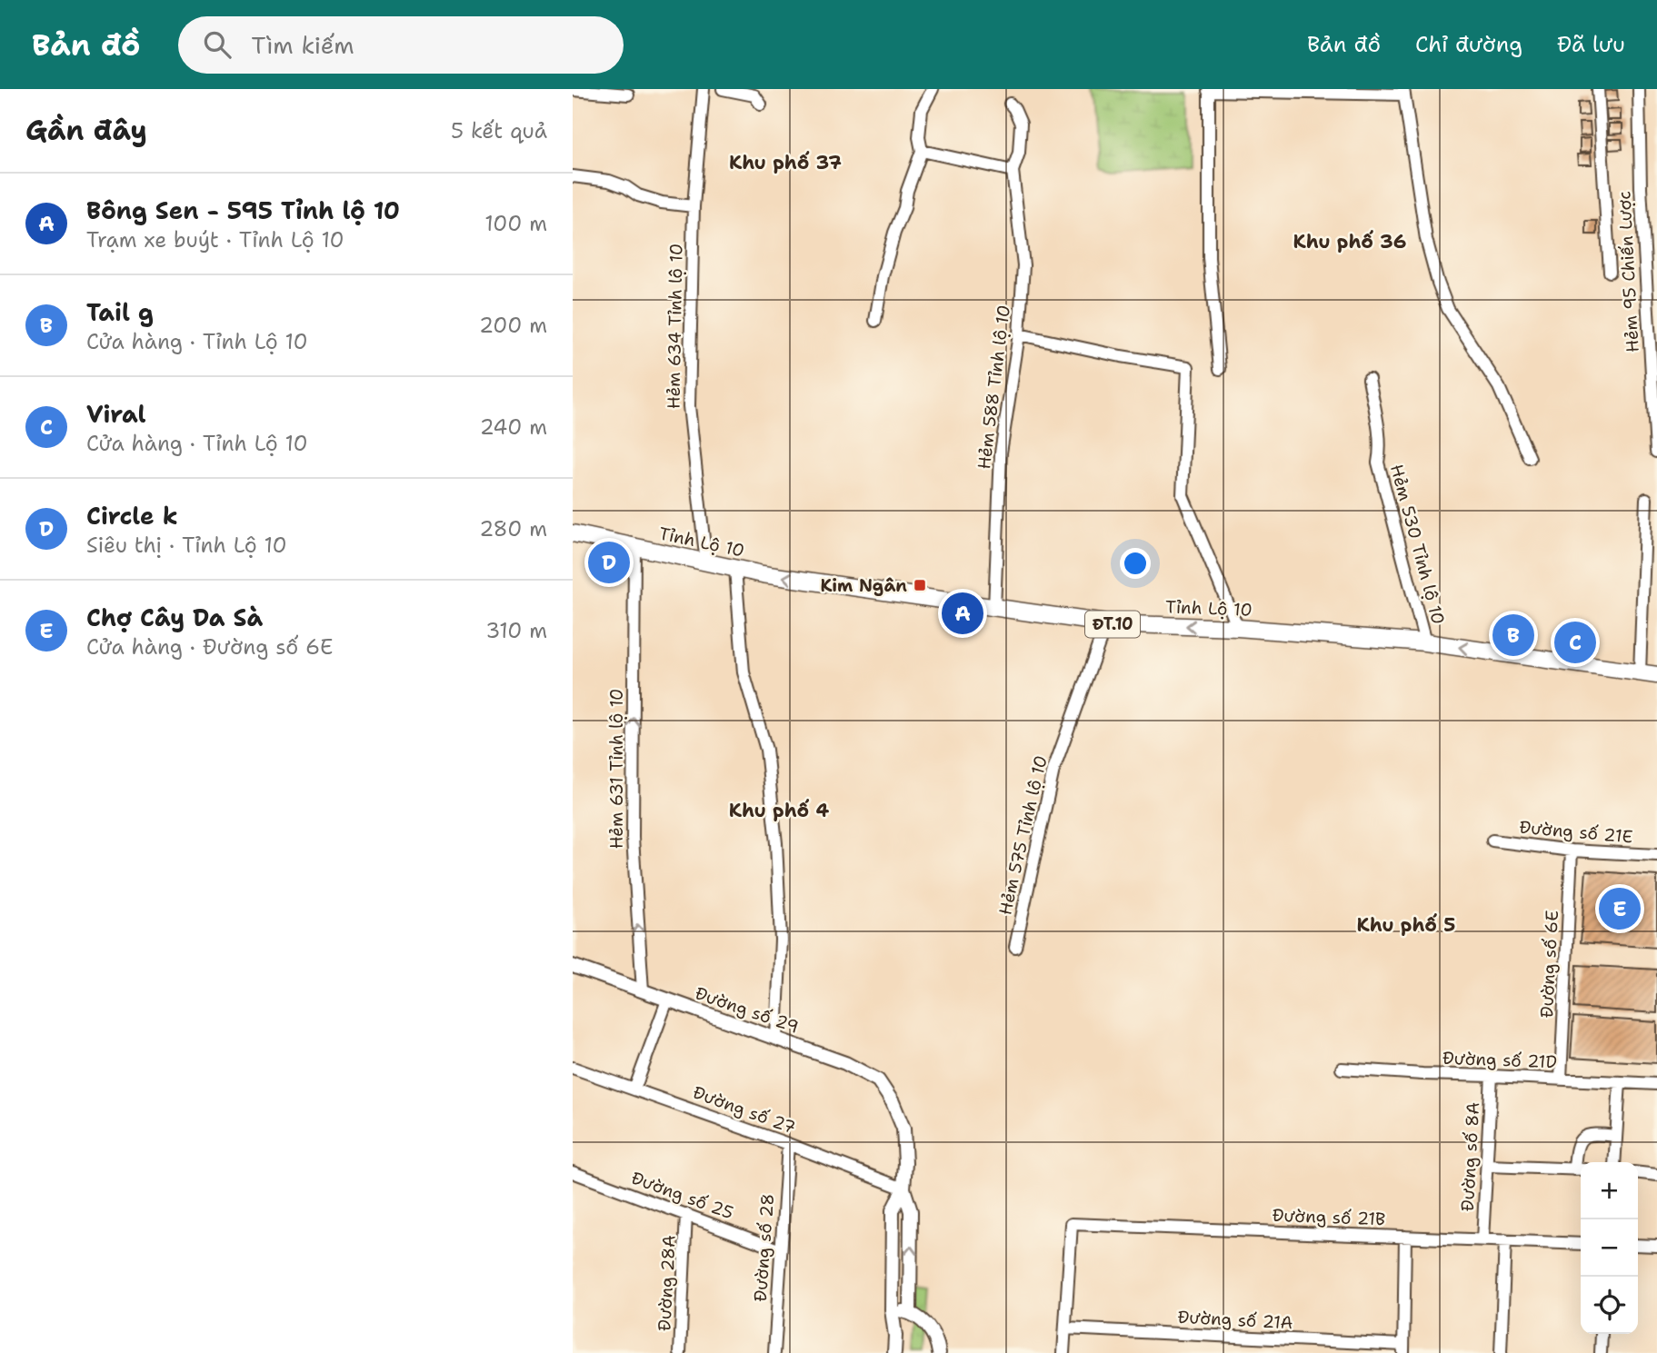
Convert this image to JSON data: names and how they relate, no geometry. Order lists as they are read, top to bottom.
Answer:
{
  "streets": {
    "main road": ["Tỉnh Lộ 10", "ĐT.10"],
    "street": [
      "Hẻm 95 Chiến Lược",
      "Hẻm 634 Tỉnh lộ 10",
      "Hẻm 588 Tỉnh lộ 10",
      "Hẻm 530 Tỉnh lộ 10",
      "Hẻm 631 Tỉnh lộ 10",
      "Đường số 21E",
      "Hẻm 575 Tỉnh lộ 10",
      "Đường số 6E",
      "Đường số 29",
      "Đường số 21D",
      "Đường số 27",
      "Đường số 8A",
      "Đường số 25",
      "Đường số 21B",
      "Đường số 28",
      "Đường 28A",
      "Đường số 21A"
    ]
  },
  "crossings": [
    ["Hẻm 634 Tỉnh lộ 10", "Tỉnh Lộ 10"],
    ["Hẻm 588 Tỉnh lộ 10", "Tỉnh Lộ 10"],
    ["Tỉnh Lộ 10", "Hẻm 530 Tỉnh lộ 10"],
    ["Tỉnh Lộ 10", "Hẻm 631 Tỉnh lộ 10"],
    ["Tỉnh Lộ 10", "Hẻm 575 Tỉnh lộ 10"],
    ["Hẻm 631 Tỉnh lộ 10", "Đường số 29"],
    ["Đường số 21E", "Đường số 6E"],
    ["Đường số 6E", "Đường số 21D"],
    ["Đường số 29", "Đường số 27"],
    ["Đường số 21D", "Đường số 8A"],
    ["Đường số 27", "Đường số 28"],
    ["Đường số 8A", "Đường số 21B"],
    ["Đường số 25", "Đường số 28"],
    ["Đường số 25", "Đường 28A"],
    ["Đường số 21B", "Đường số 21A"]
  ],
  "one_way": ["Tỉnh Lộ 10", "Hẻm 631 Tỉnh lộ 10"],
  "districts": [
    "Khu phố 37",
    "Khu phố 36",
    "Khu phố 4",
    "Khu phố 5"
  ],
  "places": {
    "transit": ["Kim Ngân"]
  },
  "page": {
    "header": "Bản đồ",
    "search": "Tìm kiếm",
    "nav": ["Bản đồ", "Chỉ đường", "Đã lưu"],
    "heading": ["Gần đây", "5 kết quả"],
    "list": [
      {
        "mark": "A",
        "name": "Bông Sen - 595 Tỉnh lộ 10",
        "note": "Trạm xe buýt · Tỉnh Lộ 10",
        "value": "100 m"
      },
      {
        "mark": "B",
        "name": "Tail g",
        "note": "Cửa hàng · Tỉnh Lộ 10",
        "value": "200 m"
      },
      {
        "mark": "C",
        "name": "Viral",
        "note": "Cửa hàng · Tỉnh Lộ 10",
        "value": "240 m"
      },
      {
        "mark": "D",
        "name": "Circle k",
        "note": "Siêu thị · Tỉnh Lộ 10",
        "value": "280 m"
      },
      {
        "mark": "E",
        "name": "Chợ Cây Da Sà",
        "note": "Cửa hàng · Đường số 6E",
        "value": "310 m"
      }
    ],
    "pins": [
      "D",
      "A",
      "B",
      "C",
      "E"
    ],
    "map_buttons": ["+", "−"]
  }
}
